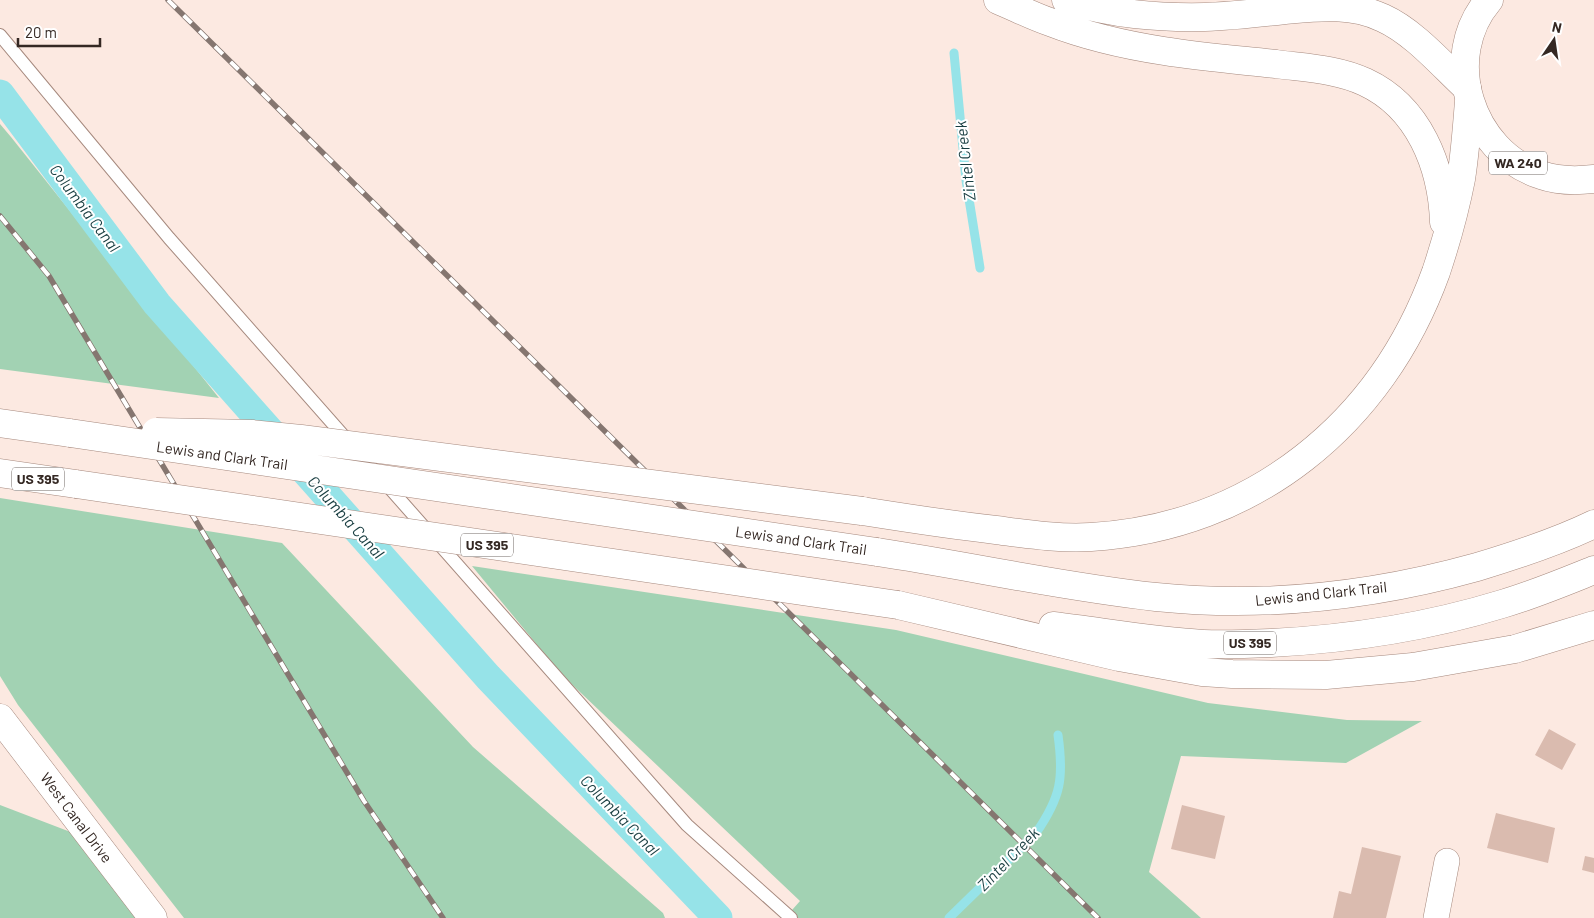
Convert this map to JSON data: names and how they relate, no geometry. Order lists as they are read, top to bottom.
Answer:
{
  "streets": {
    "main road": [
      "WA 240",
      "Lewis and Clark Trail",
      "US 395",
      "West Canal Drive"
    ]
  },
  "water": ["Zintel Creek", "Columbia Canal"],
  "scale_bar": "20 m",
  "north": "top"
}
